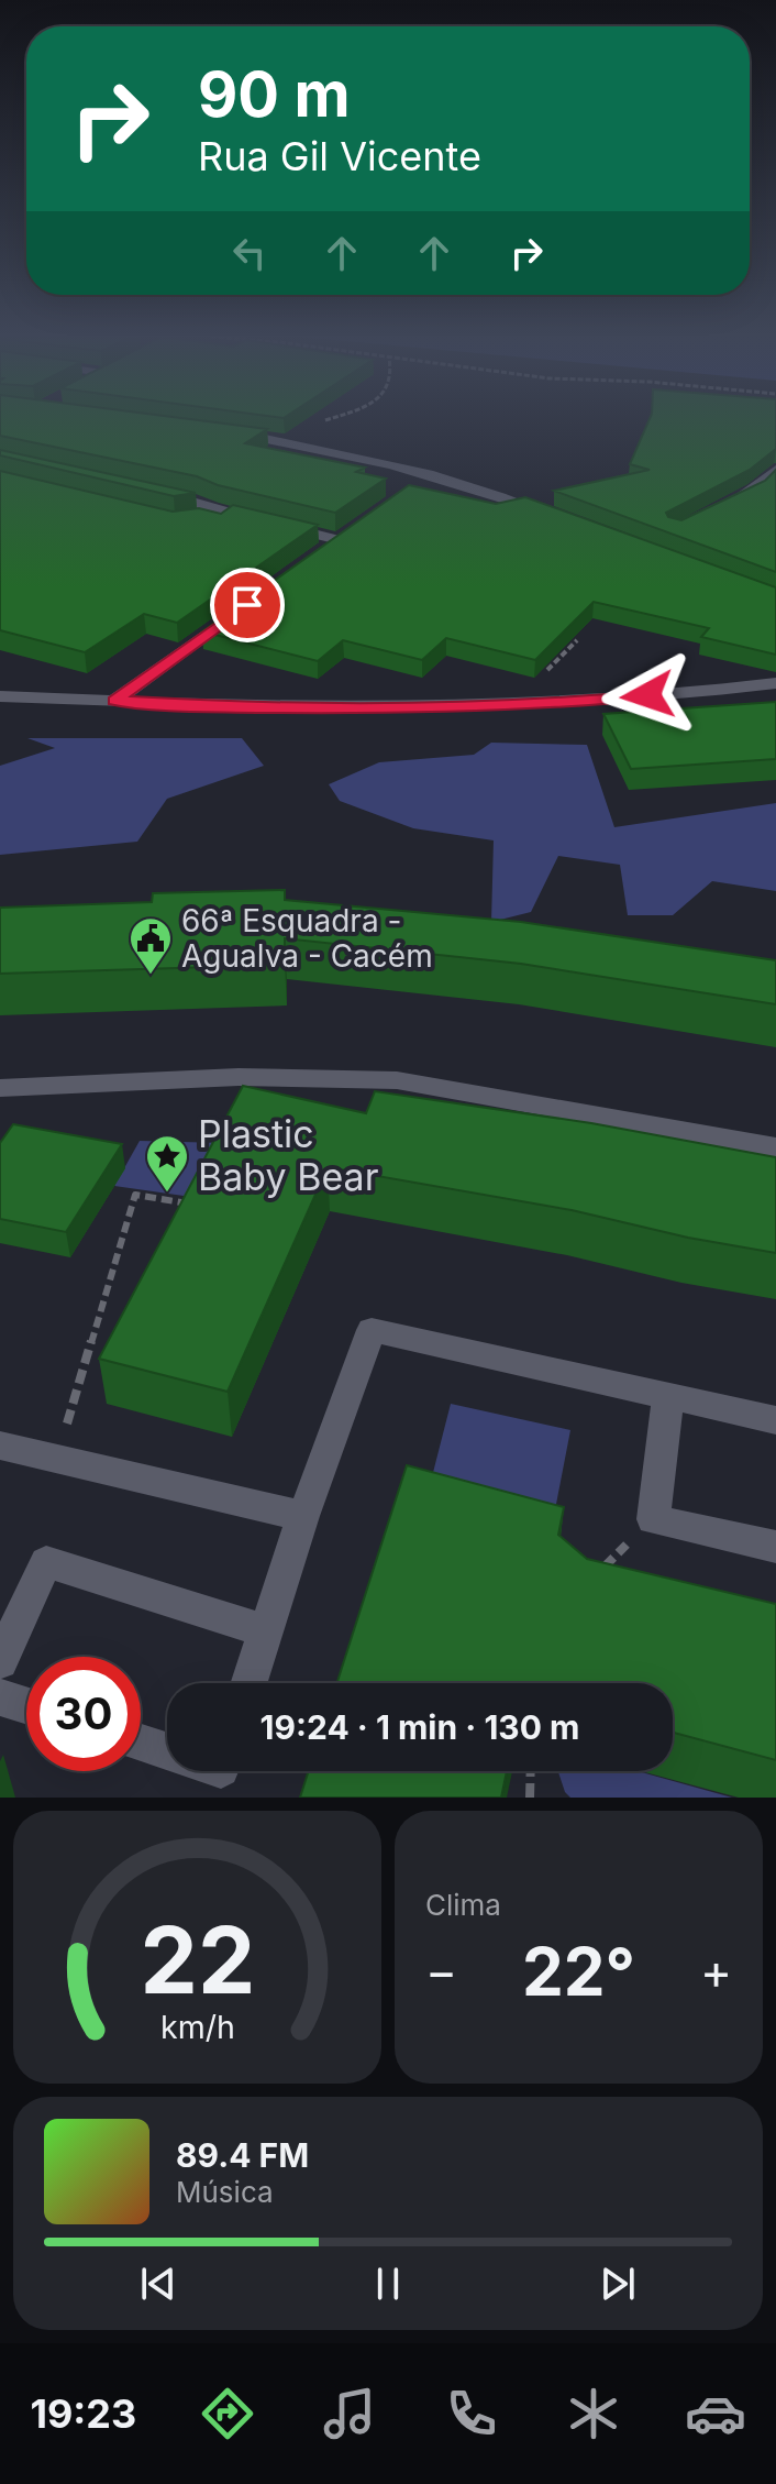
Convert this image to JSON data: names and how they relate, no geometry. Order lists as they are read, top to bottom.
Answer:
{
  "places": {
    "public building": ["66ª Esquadra - Agualva - Cacém"],
    "place": ["Plastic Baby Bear"]
  },
  "page": {
    "turn": ["90 m", "Rua Gil Vicente"],
    "limit": "30",
    "trip": "19:24 · 1 min · 130 m",
    "tile": "Clima",
    "heat": ["−", "22°", "+"],
    "song": ["89.4 FM", "Música"],
    "tabs": "19:23",
    "gauge": ["22", "km/h"]
  }
}
